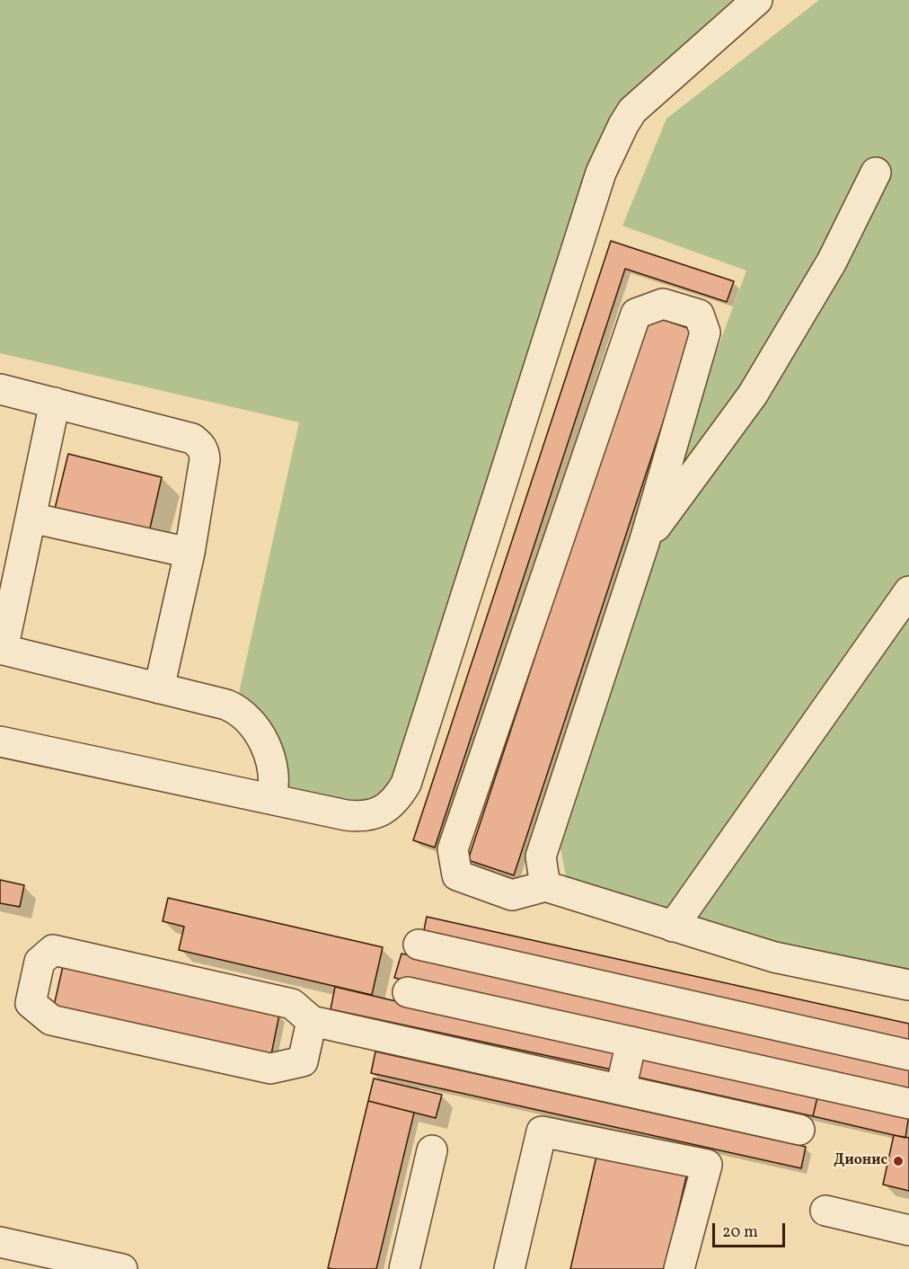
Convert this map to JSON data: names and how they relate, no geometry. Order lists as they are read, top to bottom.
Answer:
{
  "places": ["Дионис"],
  "scale_bar": "20 m"
}
